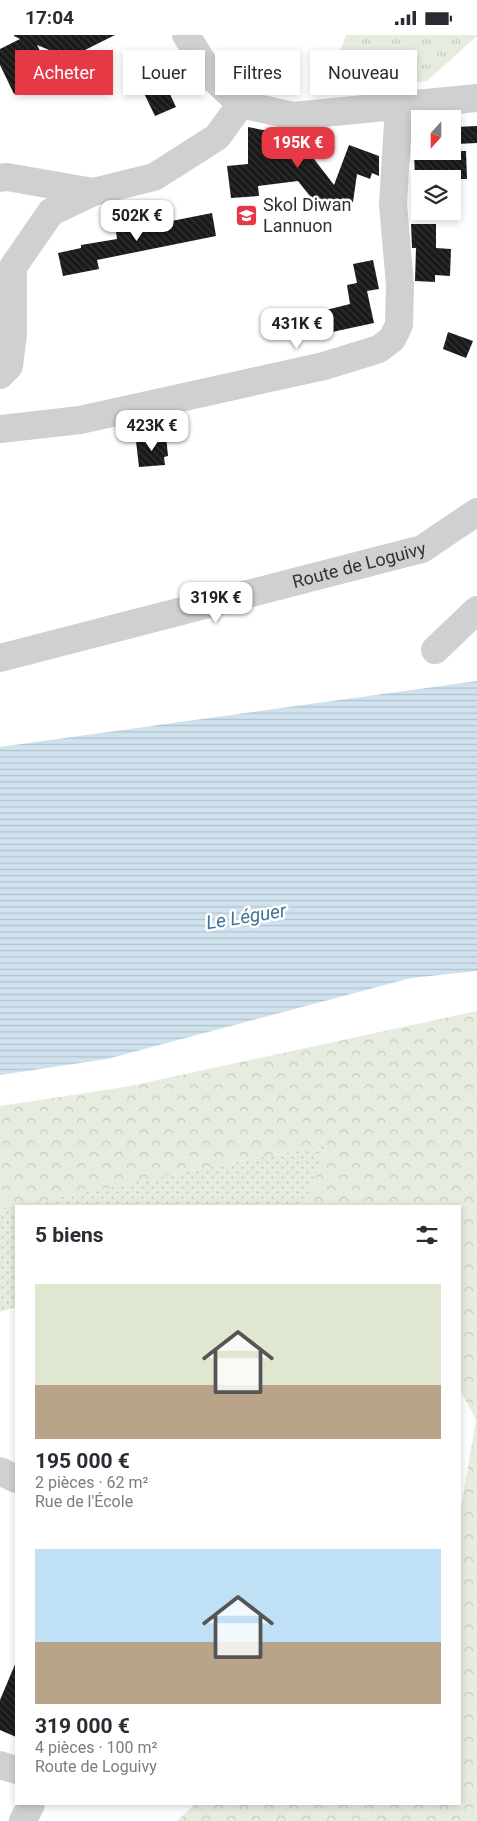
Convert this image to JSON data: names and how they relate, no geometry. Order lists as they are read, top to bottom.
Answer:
{
  "streets": {
    "street": ["Route de Loguivy"]
  },
  "water": ["Le Léguer"],
  "places": {
    "school or university": ["Skol Diwan Lannuon"]
  },
  "north": "bottom",
  "page": {
    "status": "17:04",
    "chip": [
      "Acheter",
      "Louer",
      "Filtres",
      "Nouveau"
    ],
    "price": [
      "195K €",
      "502K €",
      "431K €",
      "423K €",
      "319K €"
    ],
    "heading": "5 biens",
    "list": [
      {
        "name": "195 000 €",
        "note": "2 pièces · 62 m² · Rue de l'École"
      },
      {
        "name": "319 000 €",
        "note": "4 pièces · 100 m² · Route de Loguivy"
      }
    ]
  }
}
